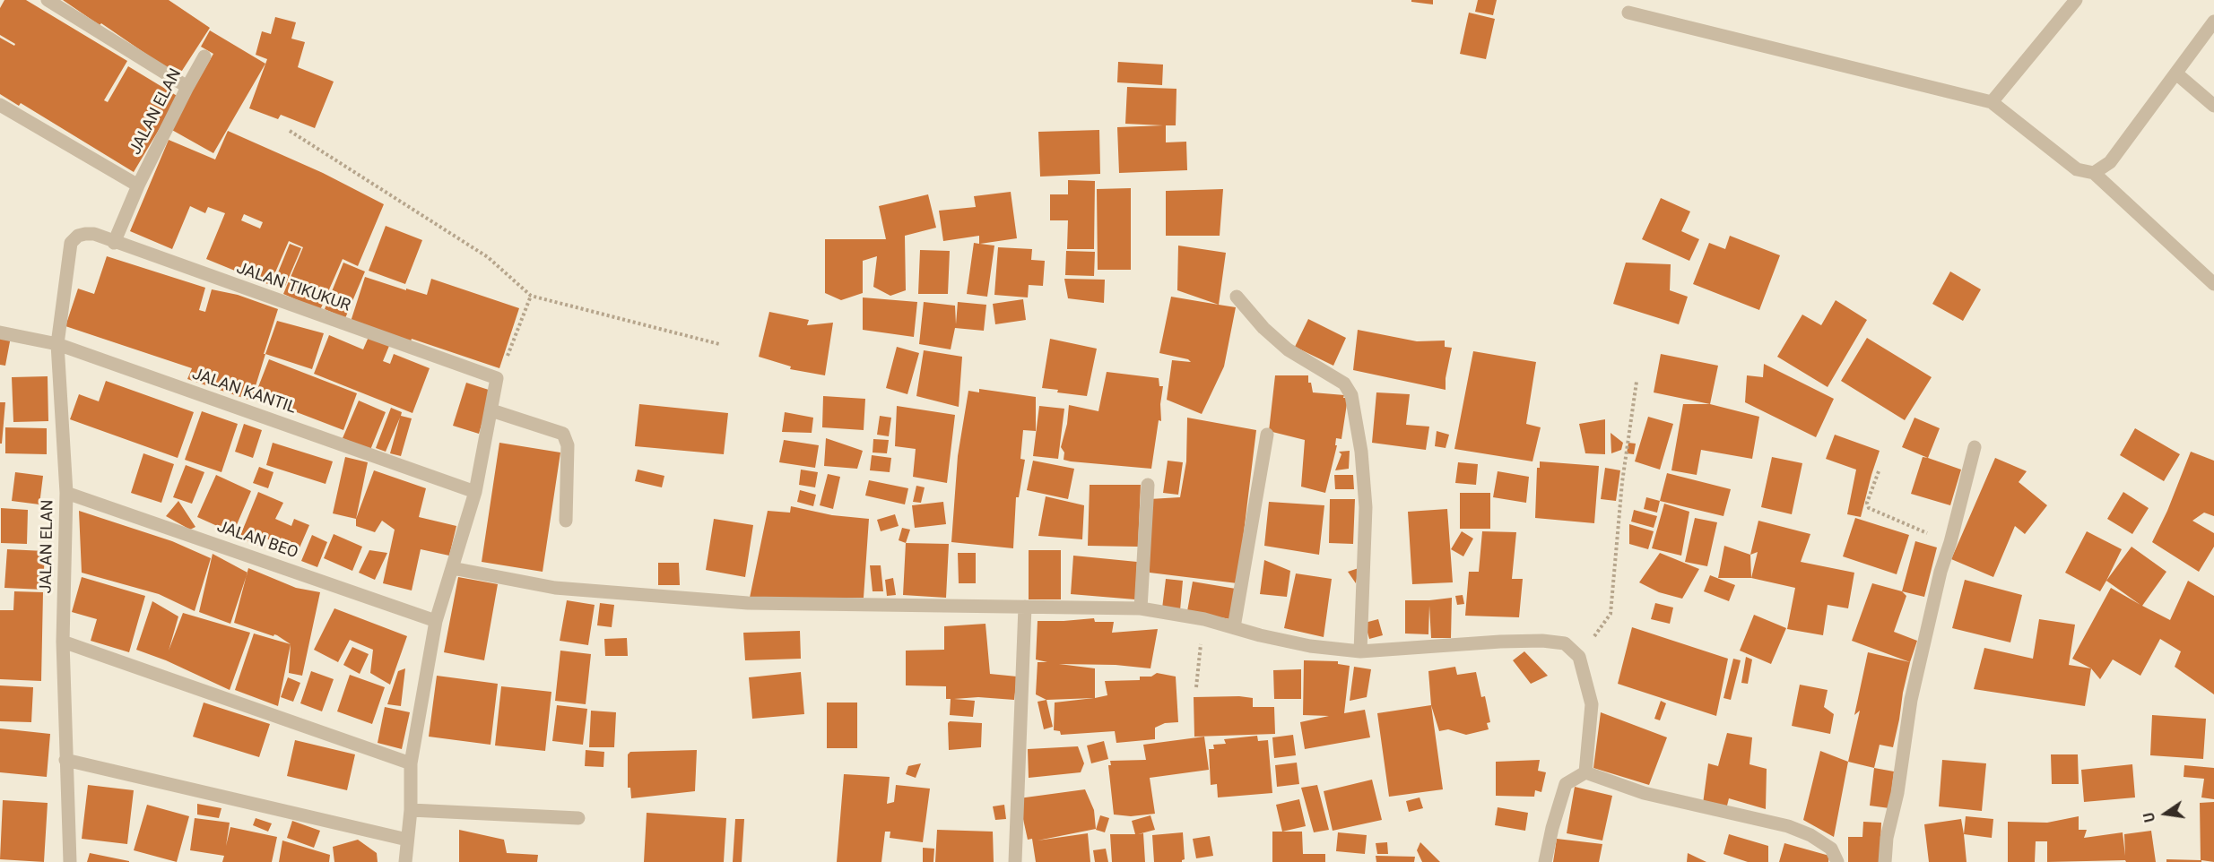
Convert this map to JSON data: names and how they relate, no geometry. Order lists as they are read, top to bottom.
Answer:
{
  "streets": {
    "street": [
      "JALAN ELAN",
      "JALAN TIKUKUR",
      "JALAN KANTIL",
      "JALAN BEO"
    ]
  },
  "crossings": [
    ["JALAN ELAN", "JALAN TIKUKUR"],
    ["JALAN ELAN", "JALAN KANTIL"],
    ["JALAN ELAN", "JALAN BEO"]
  ],
  "north": "left"
}
